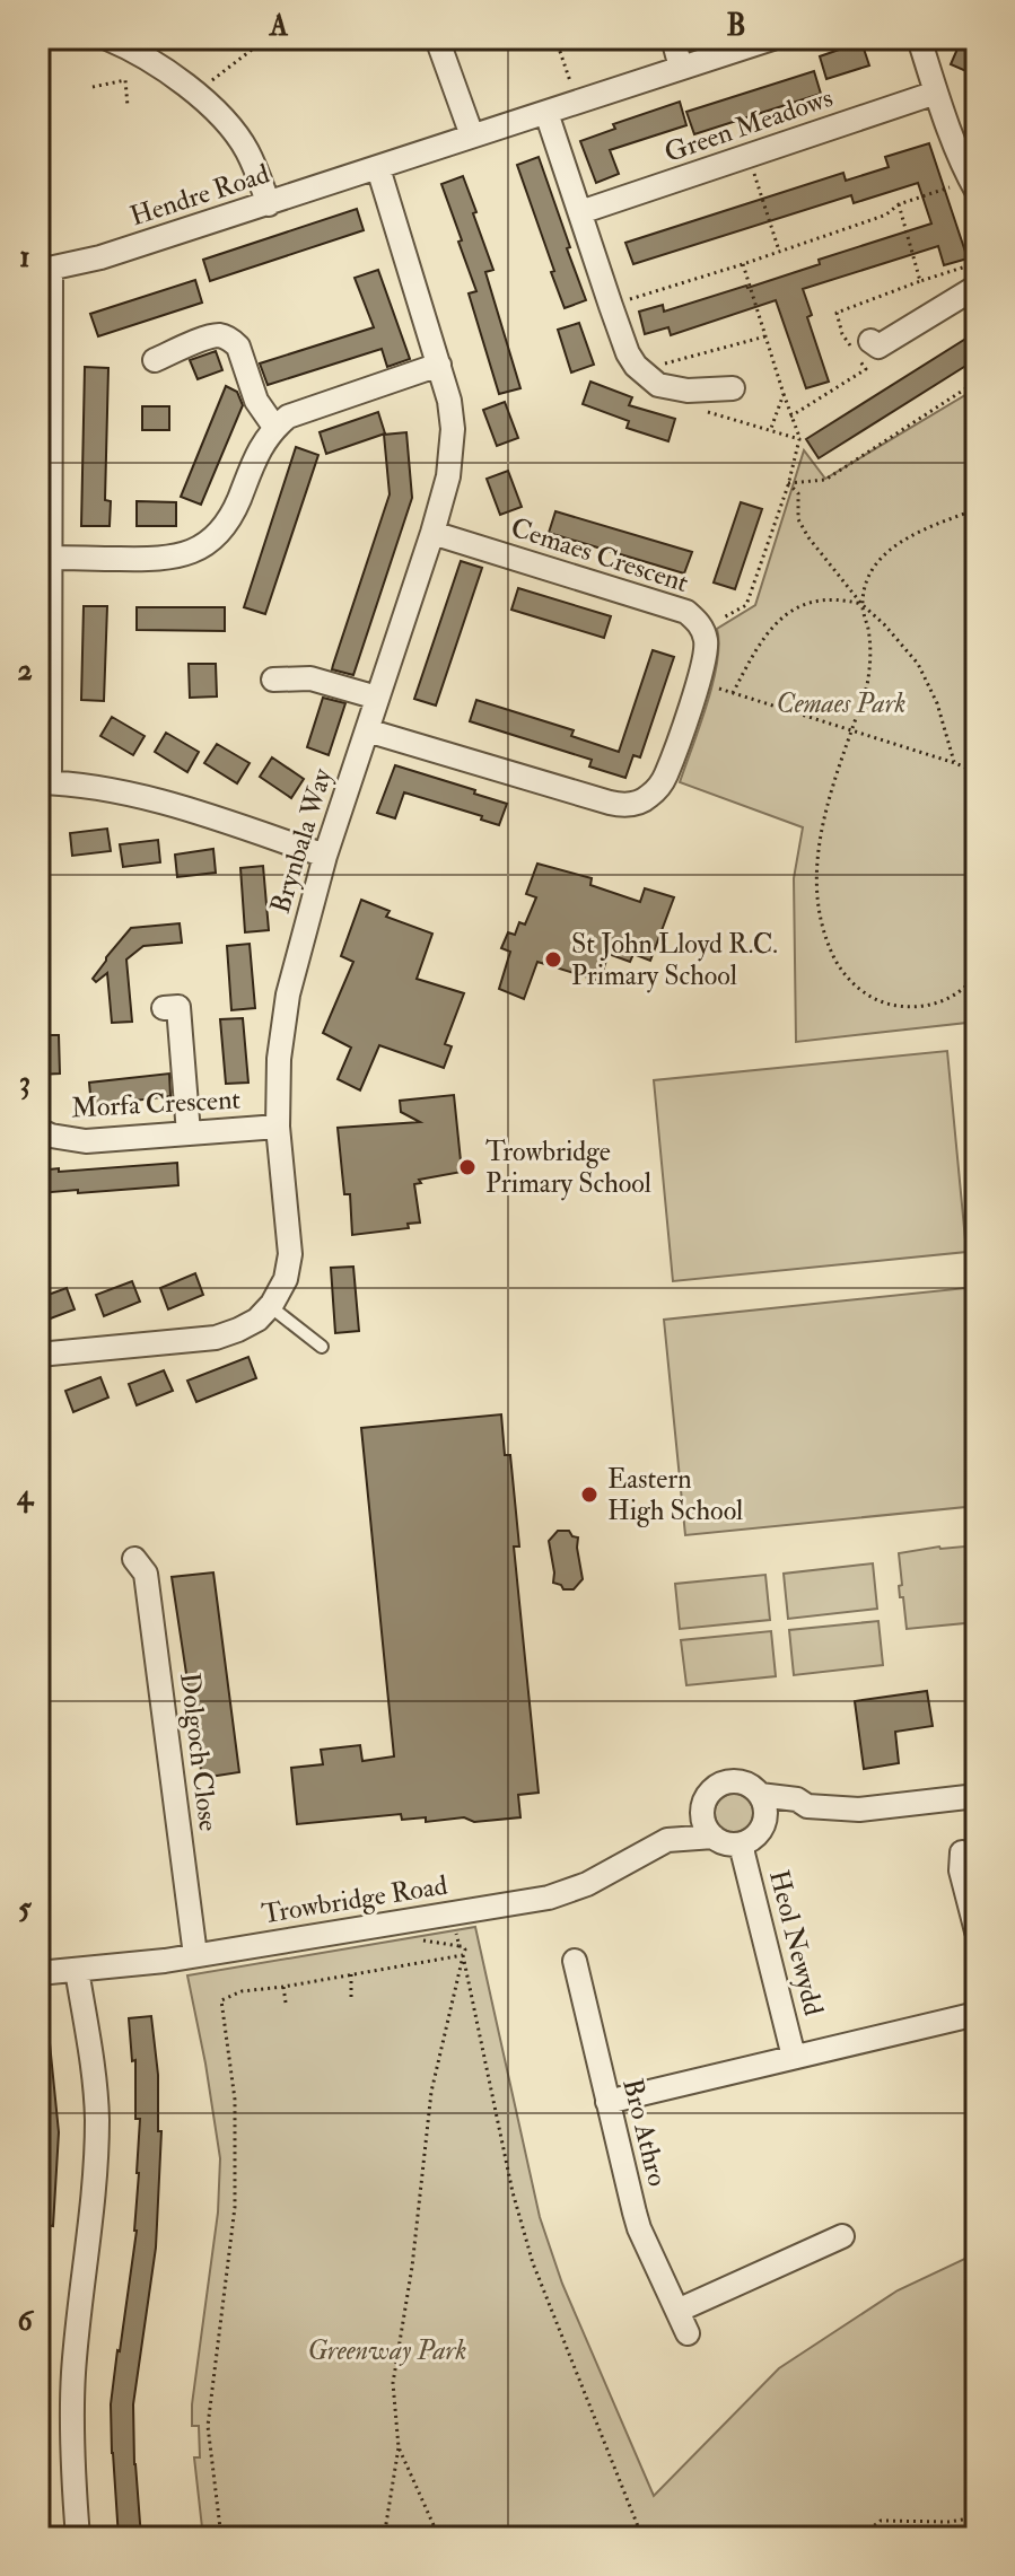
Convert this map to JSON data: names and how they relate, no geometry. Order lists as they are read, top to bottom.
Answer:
{
  "streets": {
    "street": [
      "Green Meadows",
      "Hendre Road",
      "Cemaes Crescent",
      "Brynbala Way",
      "Morfa Crescent",
      "Dolgoch Close",
      "Trowbridge Road",
      "Heol Newydd",
      "Bro Athro"
    ]
  },
  "crossings": [
    ["Hendre Road", "Brynbala Way"],
    ["Cemaes Crescent", "Brynbala Way"],
    ["Brynbala Way", "Morfa Crescent"],
    ["Dolgoch Close", "Trowbridge Road"],
    ["Trowbridge Road", "Heol Newydd"],
    ["Heol Newydd", "Bro Athro"]
  ],
  "parks": ["Cemaes Park", "Greenway Park"],
  "places": ["St John Lloyd R.C. Primary School", "Trowbridge Primary School", "Eastern High School"],
  "grid": {
    "columns": ["A", "B"],
    "rows": [
      "1",
      "2",
      "3",
      "4",
      "5",
      "6"
    ]
  }
}
